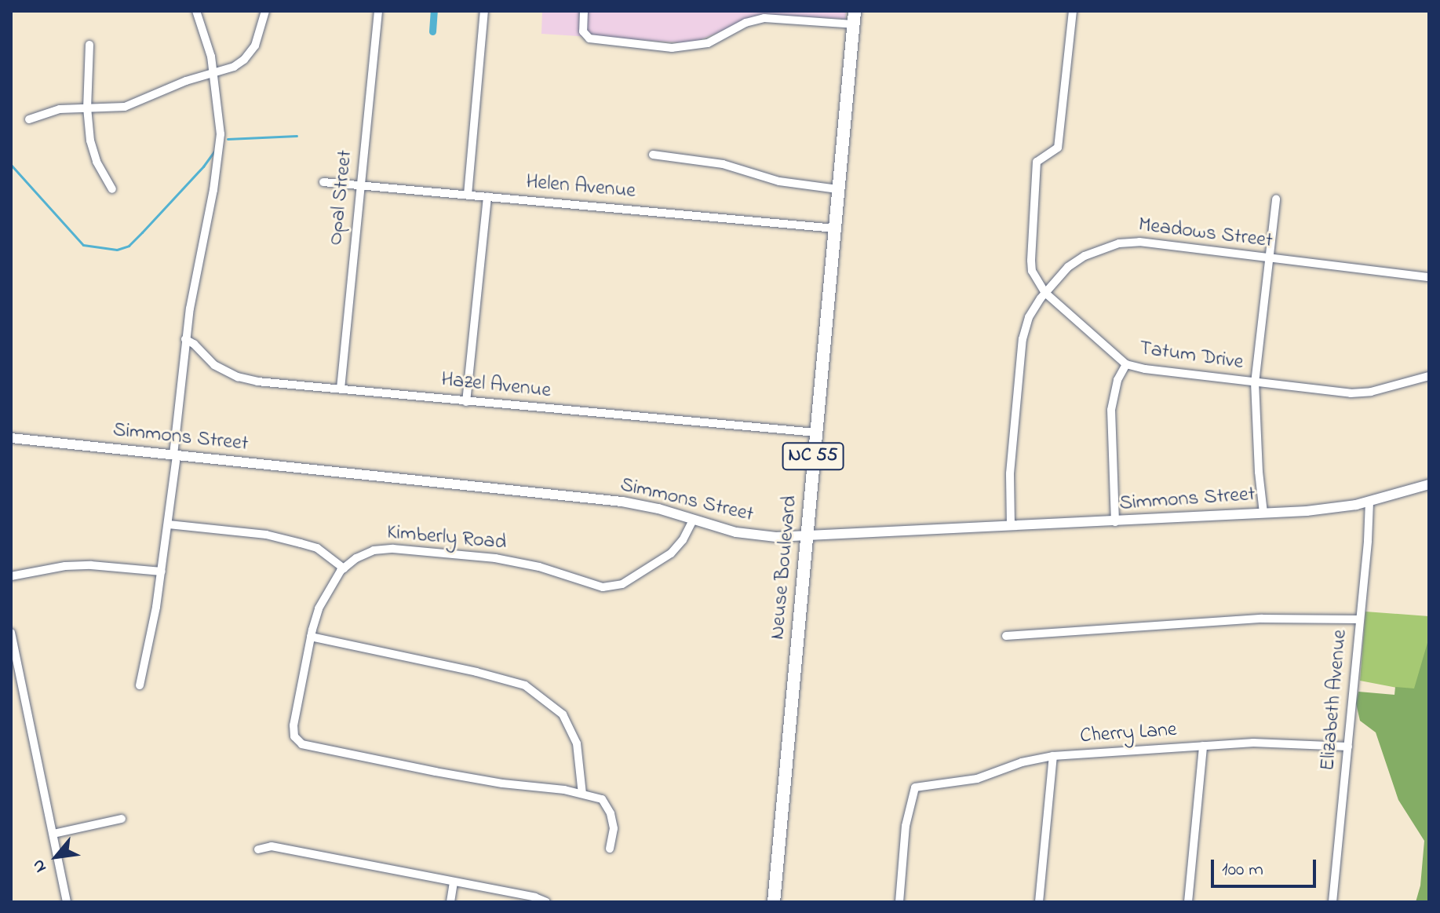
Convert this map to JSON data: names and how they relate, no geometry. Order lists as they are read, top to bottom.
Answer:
{
  "streets": {
    "main road": ["NC 55", "Neuse Boulevard"],
    "street": [
      "Helen Avenue",
      "Opal Street",
      "Meadows Street",
      "Tatum Drive",
      "Hazel Avenue",
      "Simmons Street",
      "Kimberly Road",
      "Elizabeth Avenue",
      "Cherry Lane"
    ]
  },
  "crossings": [
    ["Helen Avenue", "Opal Street"],
    ["Helen Avenue", "Neuse Boulevard"],
    ["Opal Street", "Hazel Avenue"],
    ["Meadows Street", "Tatum Drive"],
    ["Meadows Street", "Simmons Street"],
    ["Hazel Avenue", "Neuse Boulevard"],
    ["Simmons Street", "Kimberly Road"],
    ["Simmons Street", "Neuse Boulevard"],
    ["Simmons Street", "Elizabeth Avenue"],
    ["Elizabeth Avenue", "Cherry Lane"]
  ],
  "scale_bar": "100 m",
  "north": "bottom left"
}
